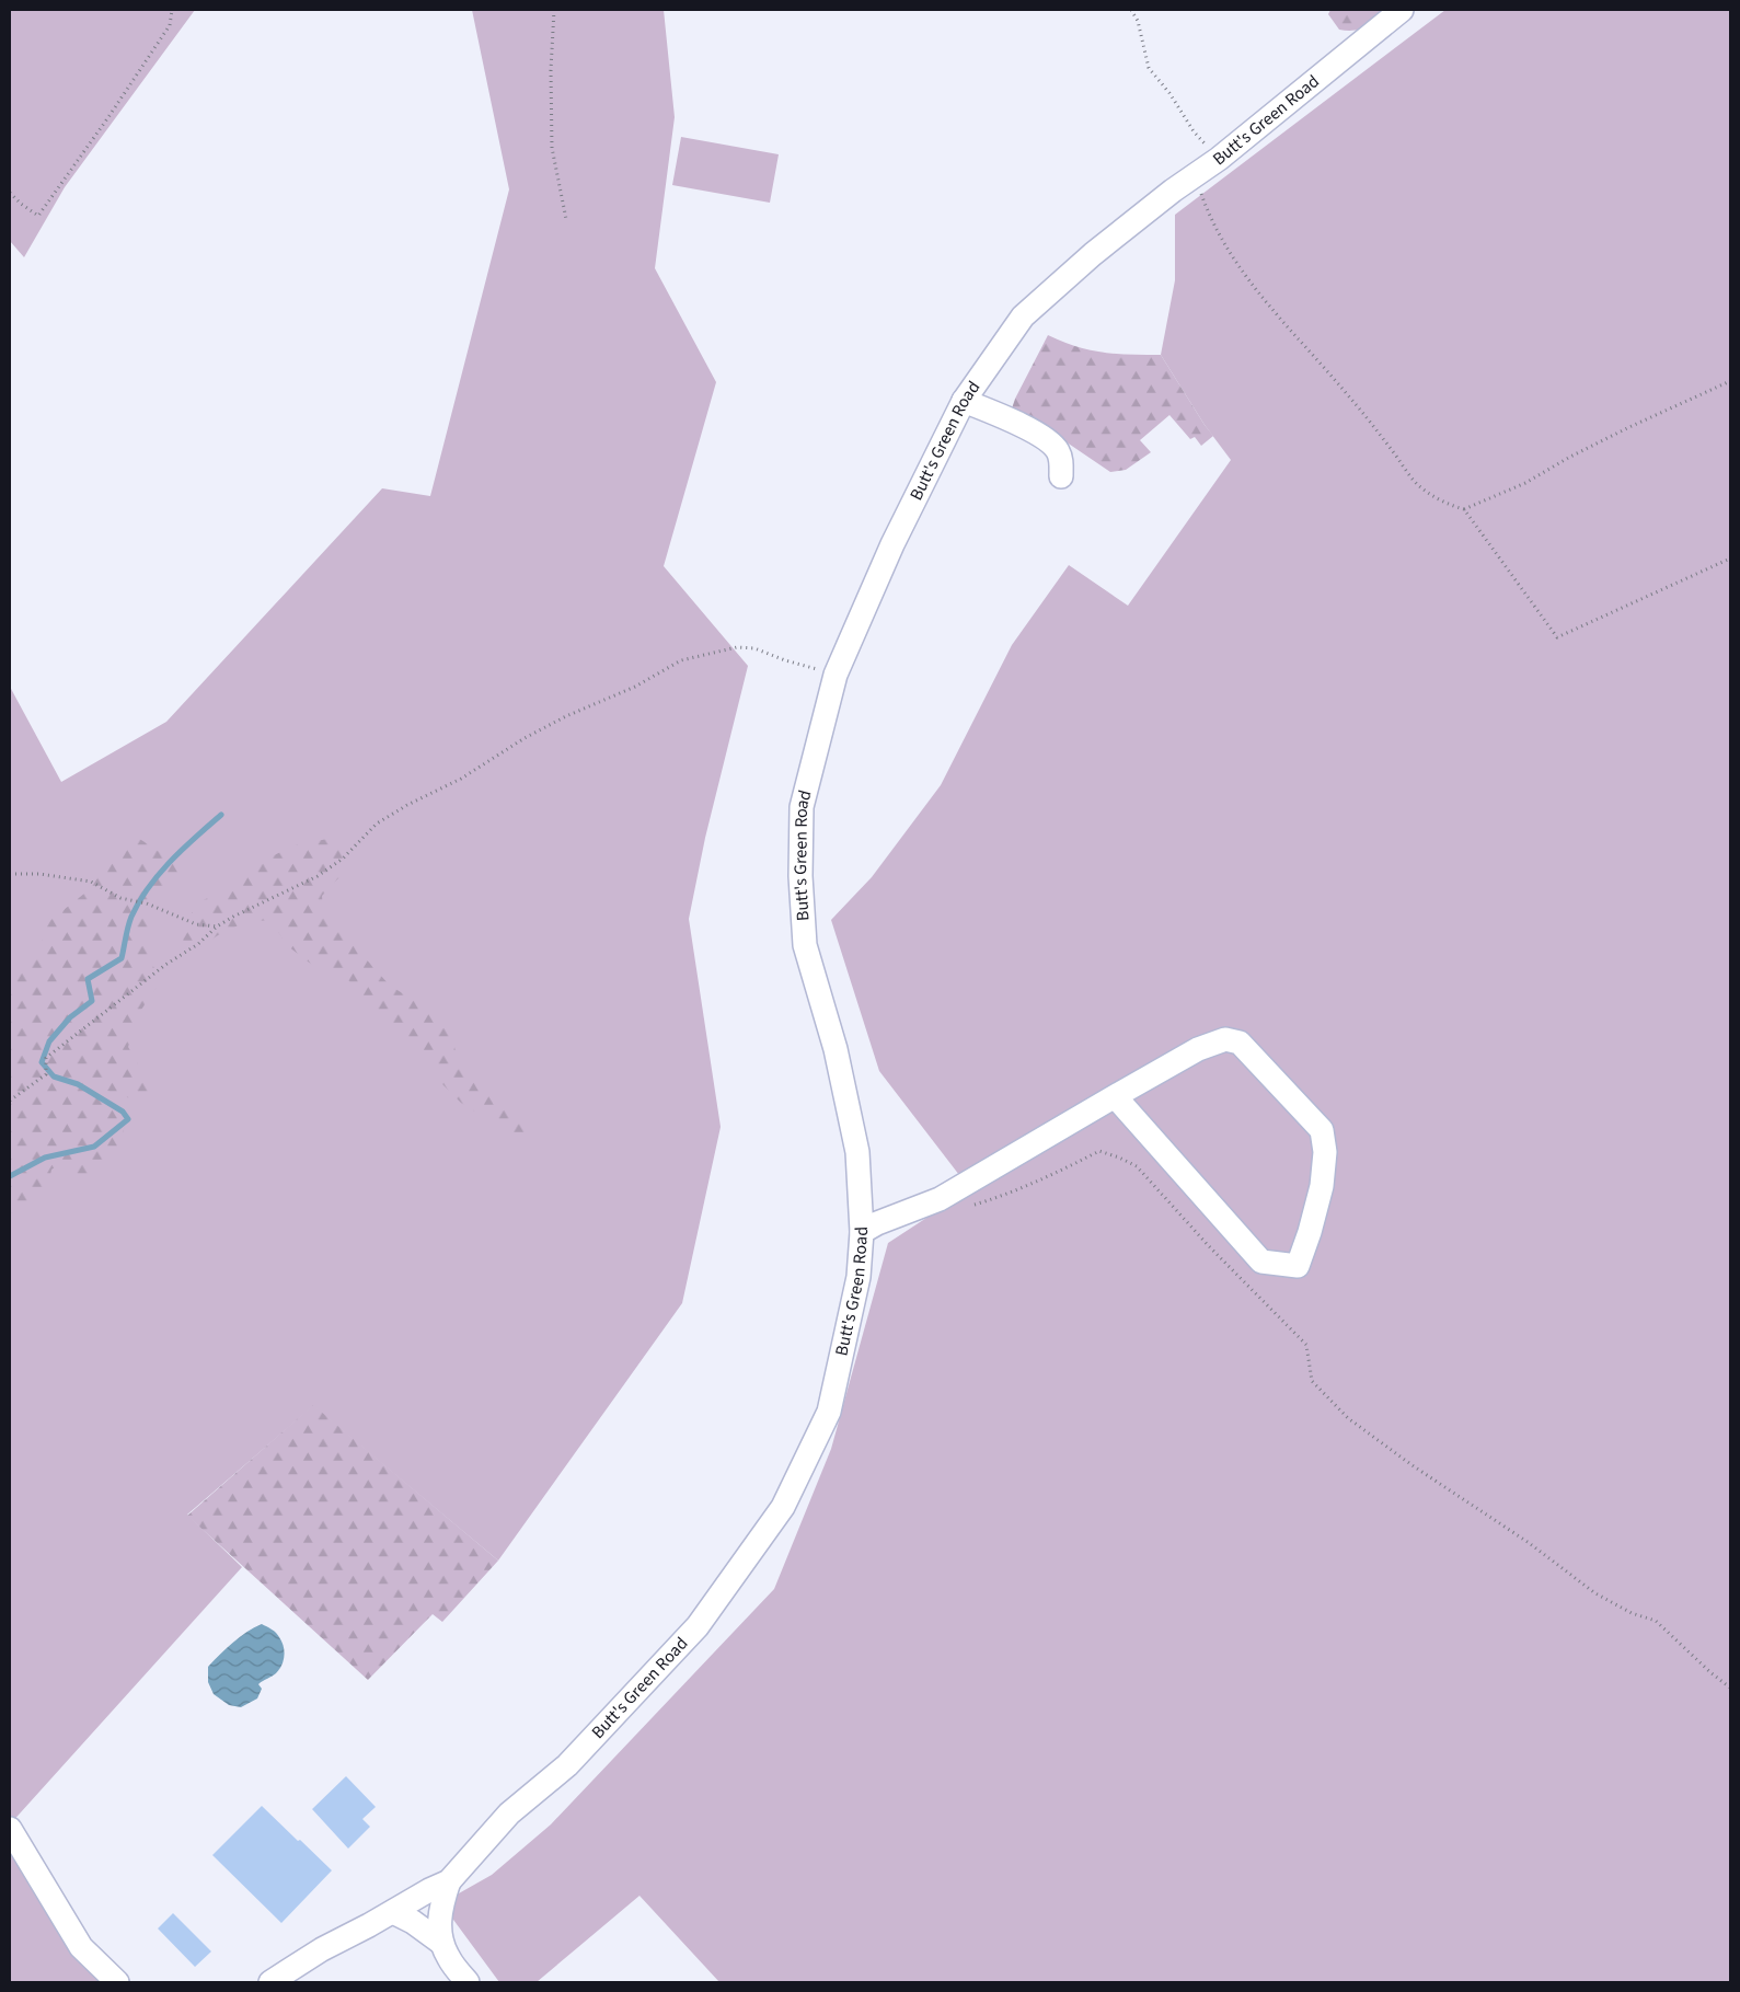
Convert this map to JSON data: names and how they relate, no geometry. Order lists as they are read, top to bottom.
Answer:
{
  "streets": {
    "street": ["Butt's Green Road"]
  }
}
